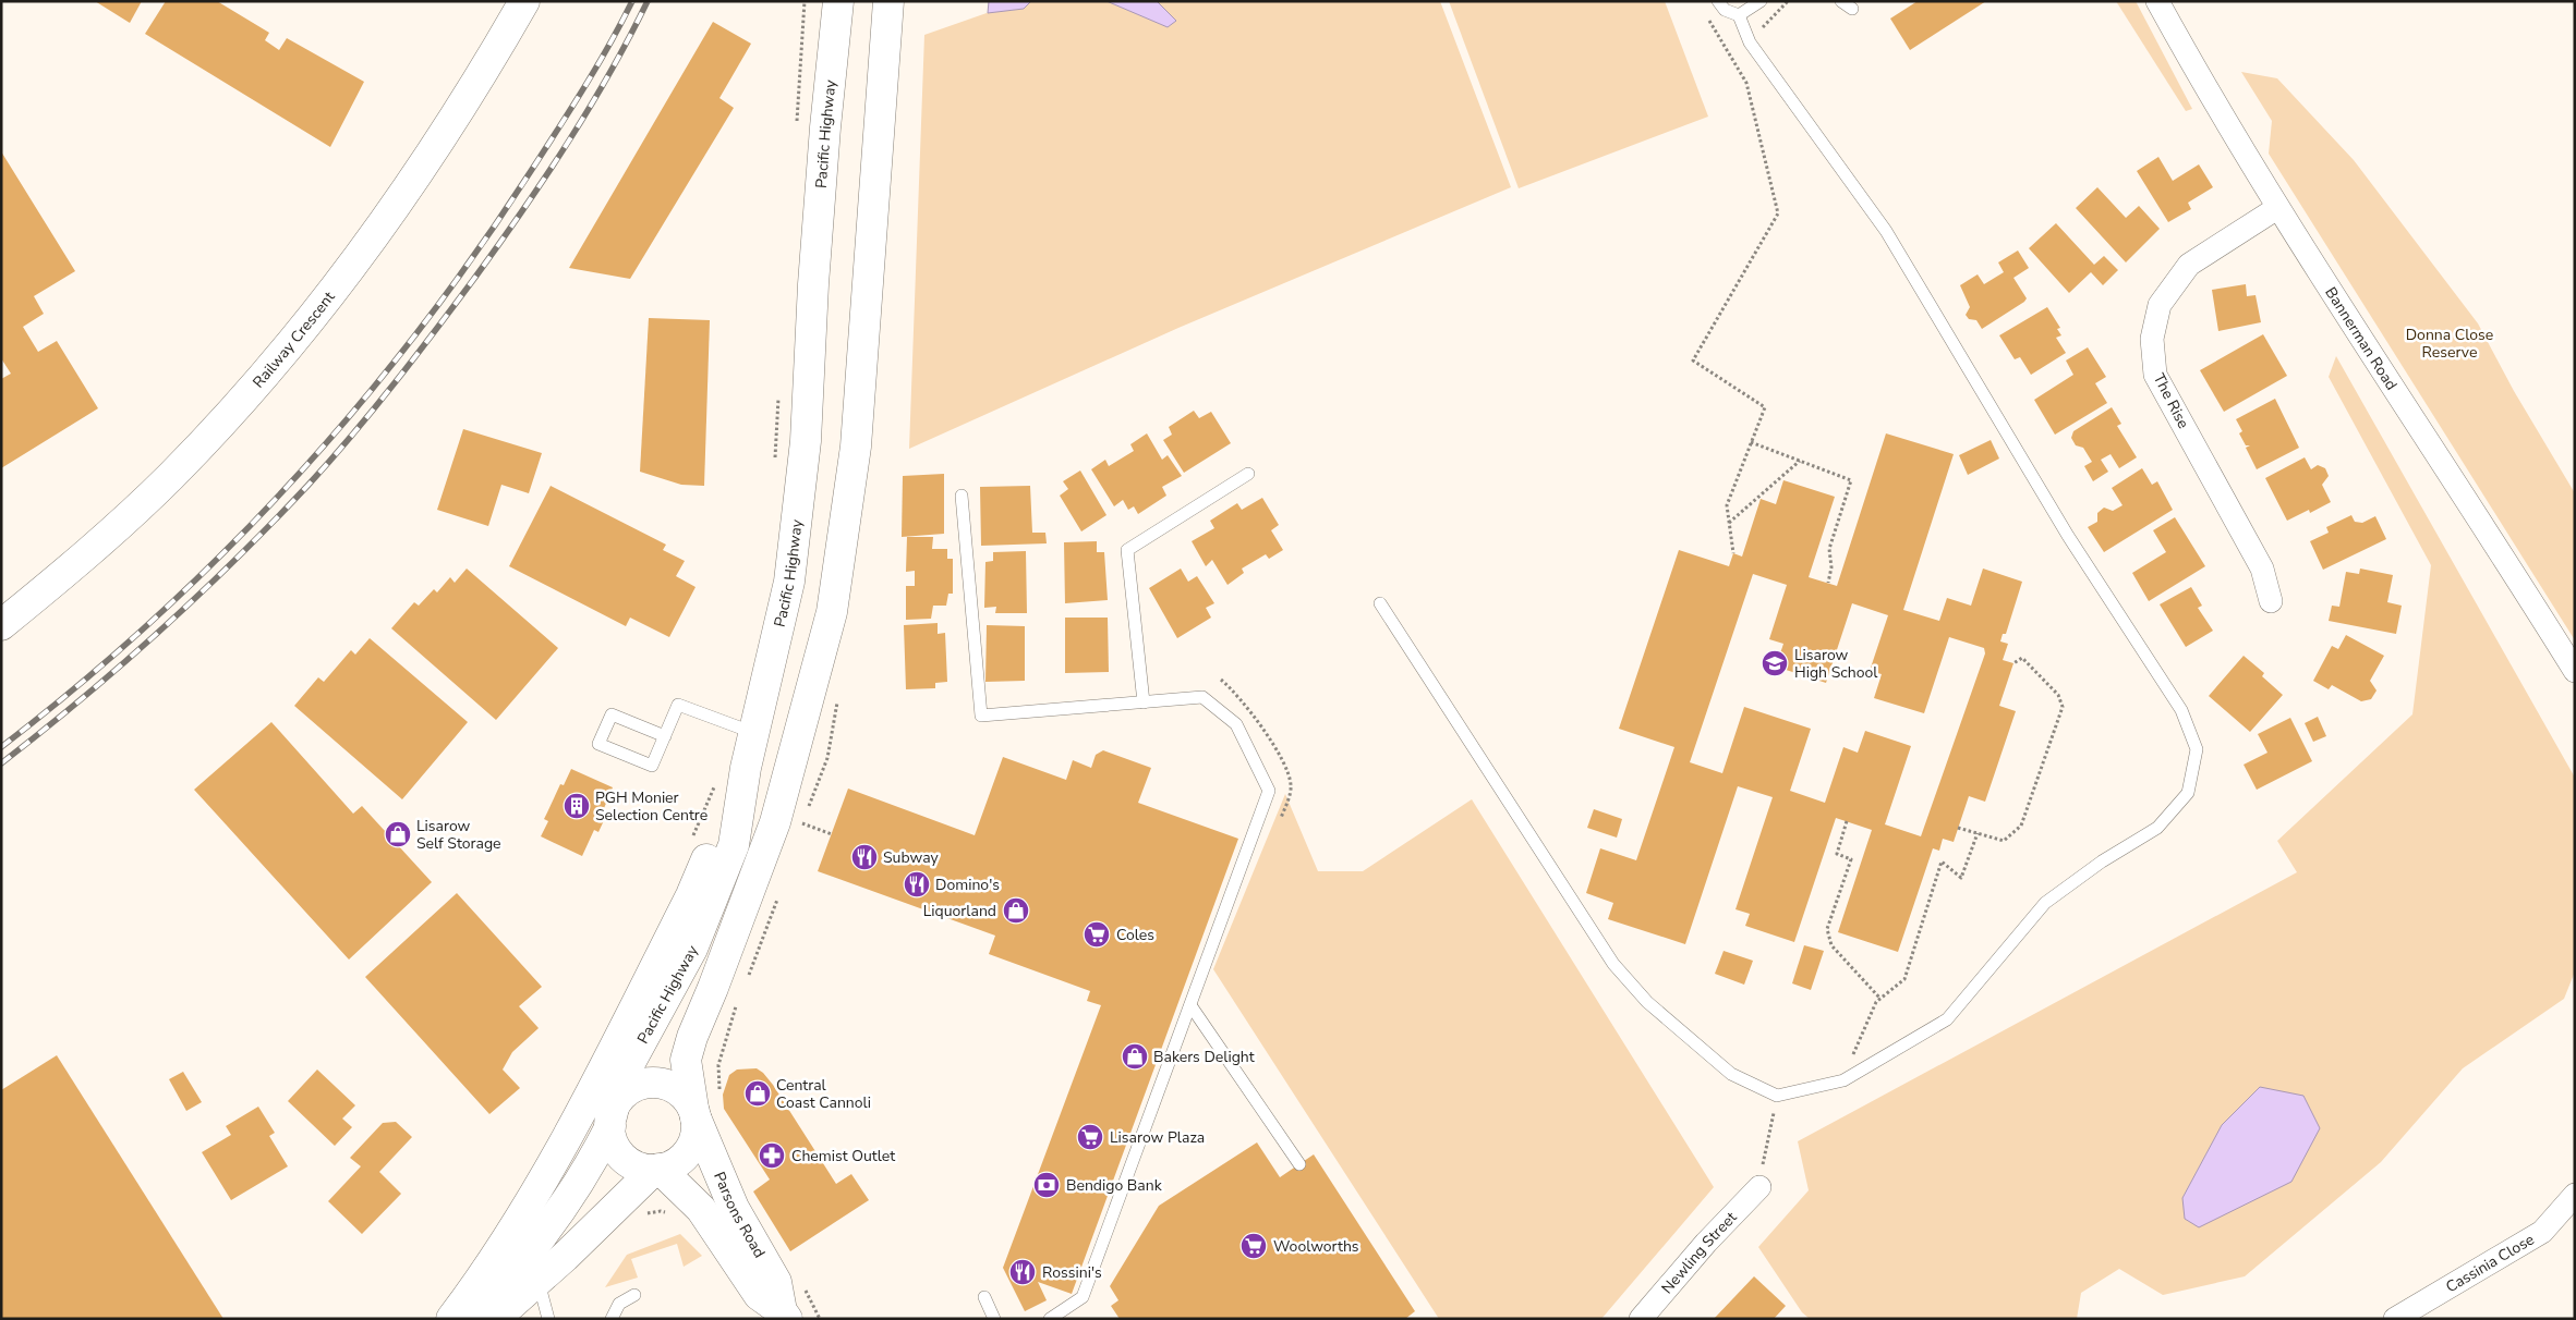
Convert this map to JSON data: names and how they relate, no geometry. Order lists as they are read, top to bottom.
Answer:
{
  "streets": {
    "main road": ["Pacific Highway", "Railway Crescent", "Parsons Road"],
    "street": [
      "Bannerman Road",
      "The Rise",
      "Newling Street",
      "Cassinia Close"
    ]
  },
  "crossings": [
    ["Pacific Highway", "Parsons Road"],
    ["Bannerman Road", "The Rise"]
  ],
  "parks": ["Donna Close Reserve"],
  "places": {
    "school or university": ["Lisarow High School"],
    "building": ["PGH Monier Selection Centre"],
    "shop": [
      "Lisarow Self Storage",
      "Liquorland",
      "Bakers Delight",
      "Central Coast Cannoli"
    ],
    "restaurant": ["Subway", "Domino's", "Rossini's"],
    "supermarket": ["Coles", "Lisarow Plaza", "Woolworths"],
    "pharmacy": ["Chemist Outlet"],
    "bank": ["Bendigo Bank"]
  }
}
